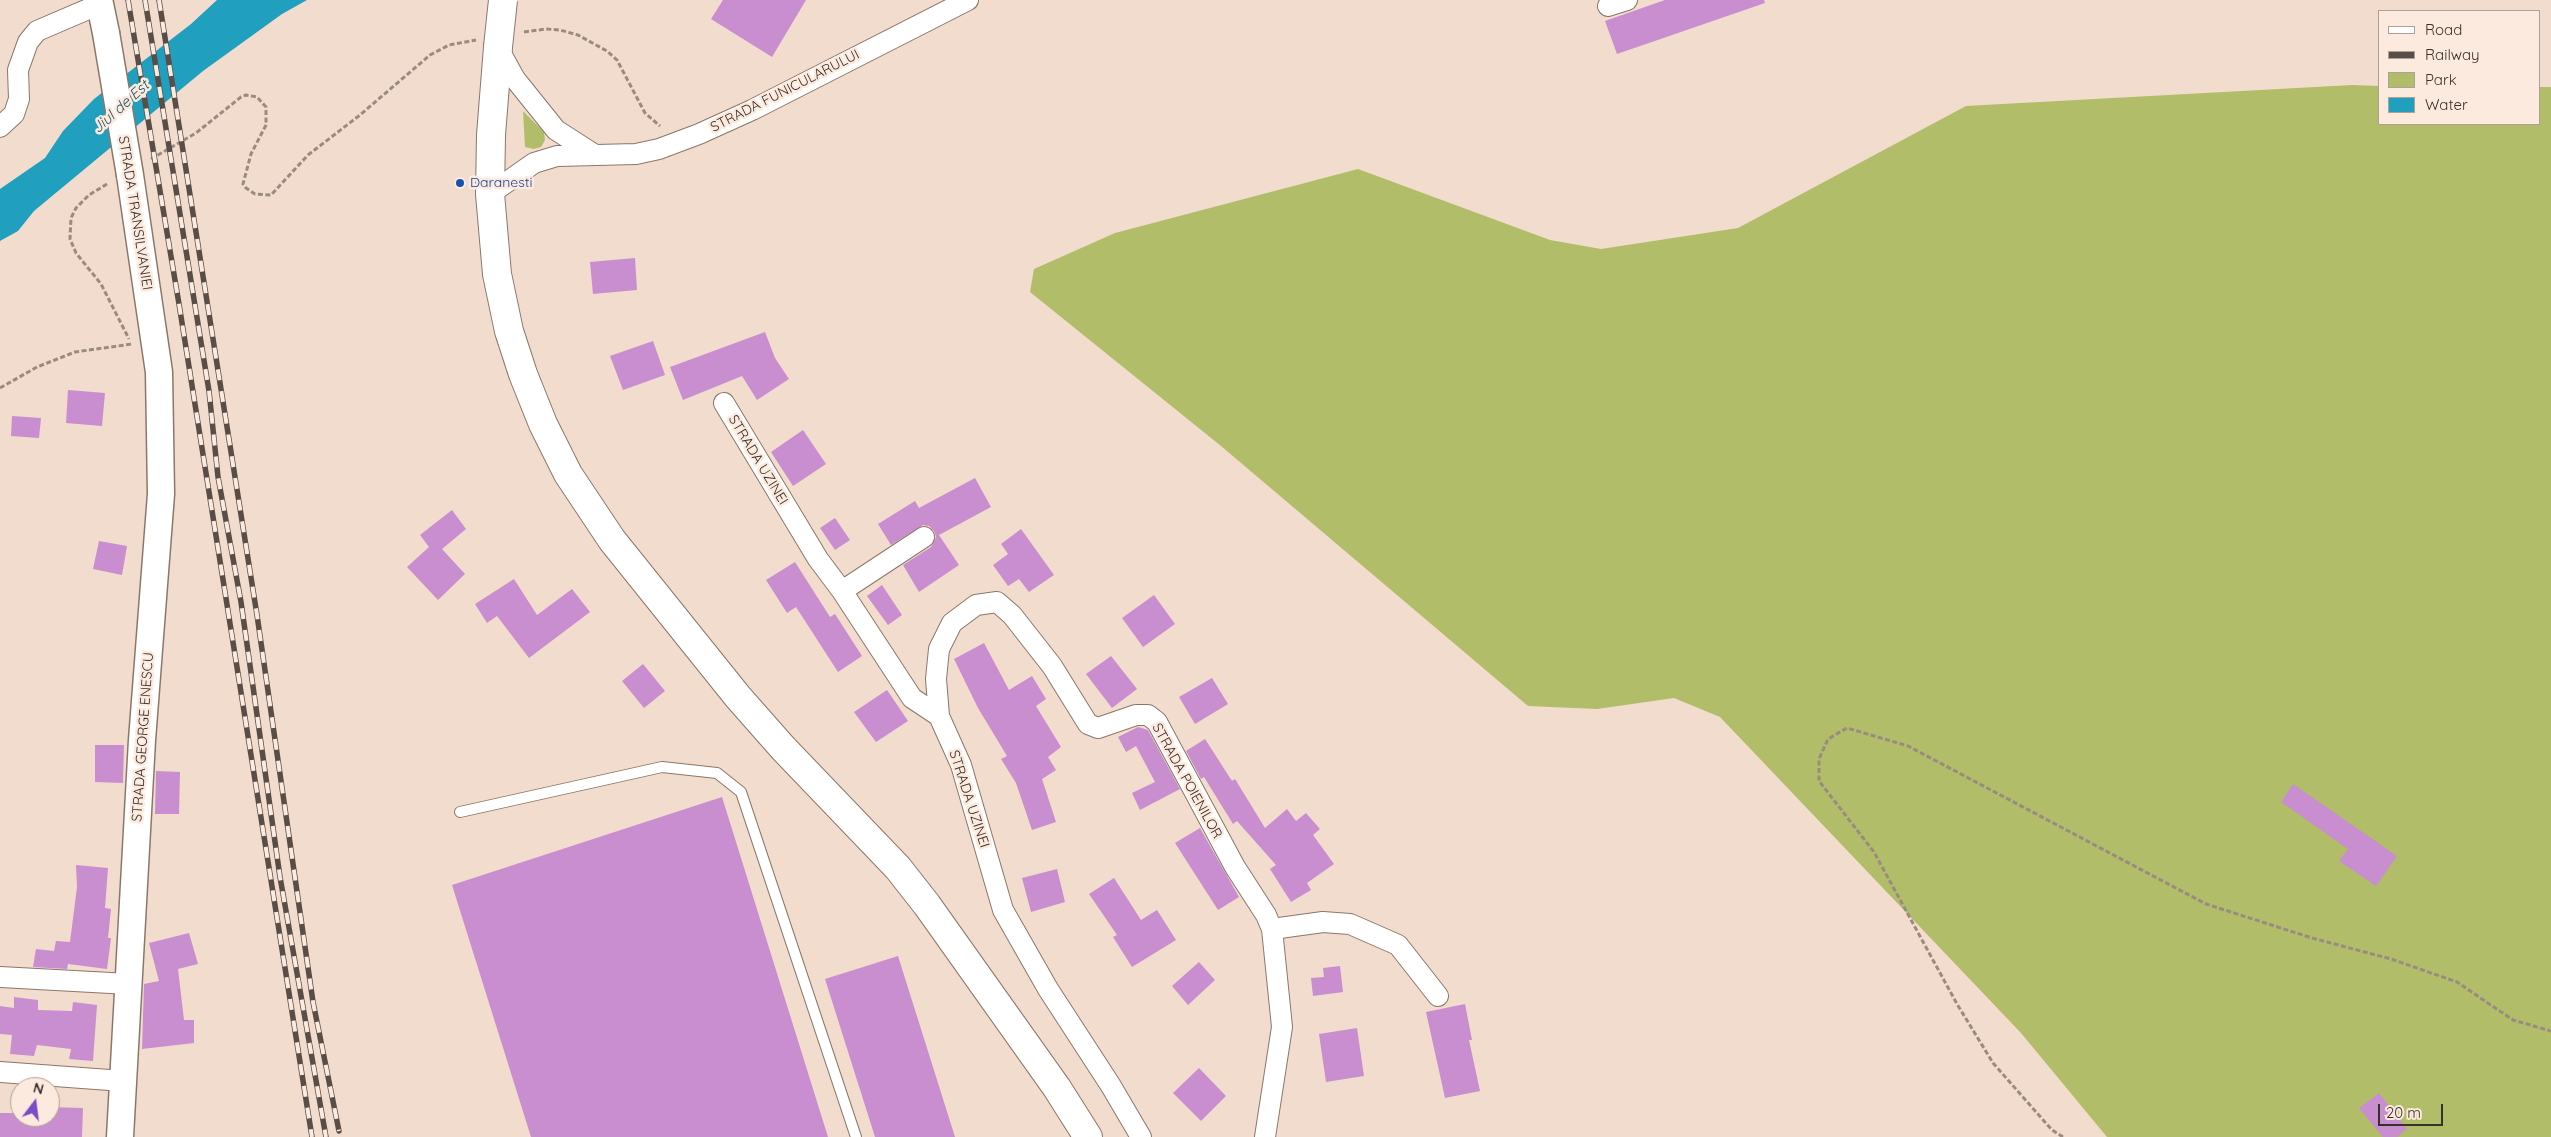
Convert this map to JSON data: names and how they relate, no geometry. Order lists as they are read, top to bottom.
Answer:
{
  "streets": {
    "street": [
      "STRADA FUNICULARULUI",
      "STRADA TRANSILVANIEI",
      "STRADA UZINEI",
      "STRADA GEORGE ENESCU",
      "STRADA POIENILOR"
    ]
  },
  "crossings": [
    ["STRADA TRANSILVANIEI", "STRADA GEORGE ENESCU"],
    ["STRADA UZINEI", "STRADA POIENILOR"]
  ],
  "water": ["Jiul de Est"],
  "places": ["Daranesti"],
  "legend": [
    "Road",
    "Railway",
    "Park",
    "Water"
  ],
  "scale_bar": "20 m",
  "north": "top"
}
